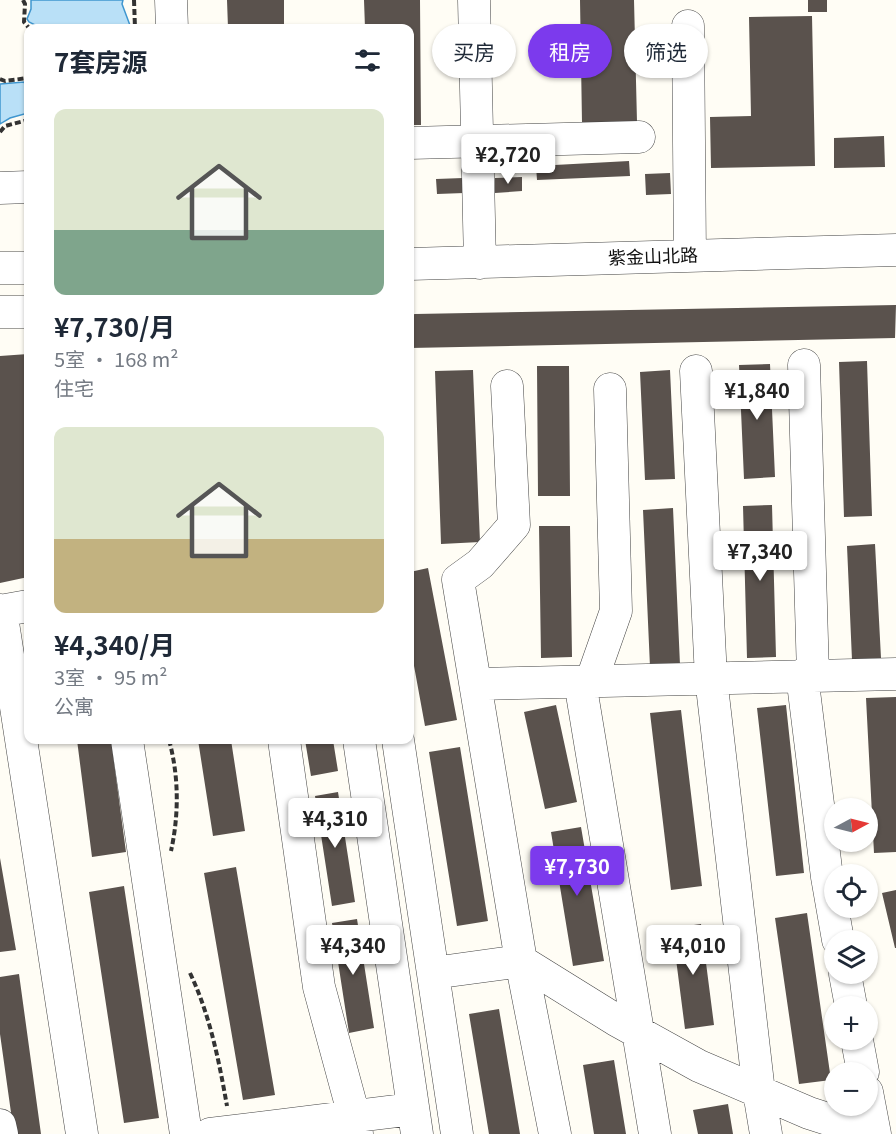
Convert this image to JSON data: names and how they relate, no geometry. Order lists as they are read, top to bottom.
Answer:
{
  "streets": {
    "street": ["紫金山北路"]
  },
  "north": "right",
  "page": {
    "chip": ["买房", "租房", "筛选"],
    "heading": "7套房源",
    "list": [
      {
        "name": "¥7,730/月",
        "note": "5室 · 168 m² · 住宅"
      },
      {
        "name": "¥4,340/月",
        "note": "3室 · 95 m² · 公寓"
      }
    ],
    "price": [
      "¥2,720",
      "¥1,840",
      "¥7,340",
      "¥4,310",
      "¥7,730",
      "¥4,340",
      "¥4,010"
    ],
    "map_buttons": ["+", "−"]
  }
}
